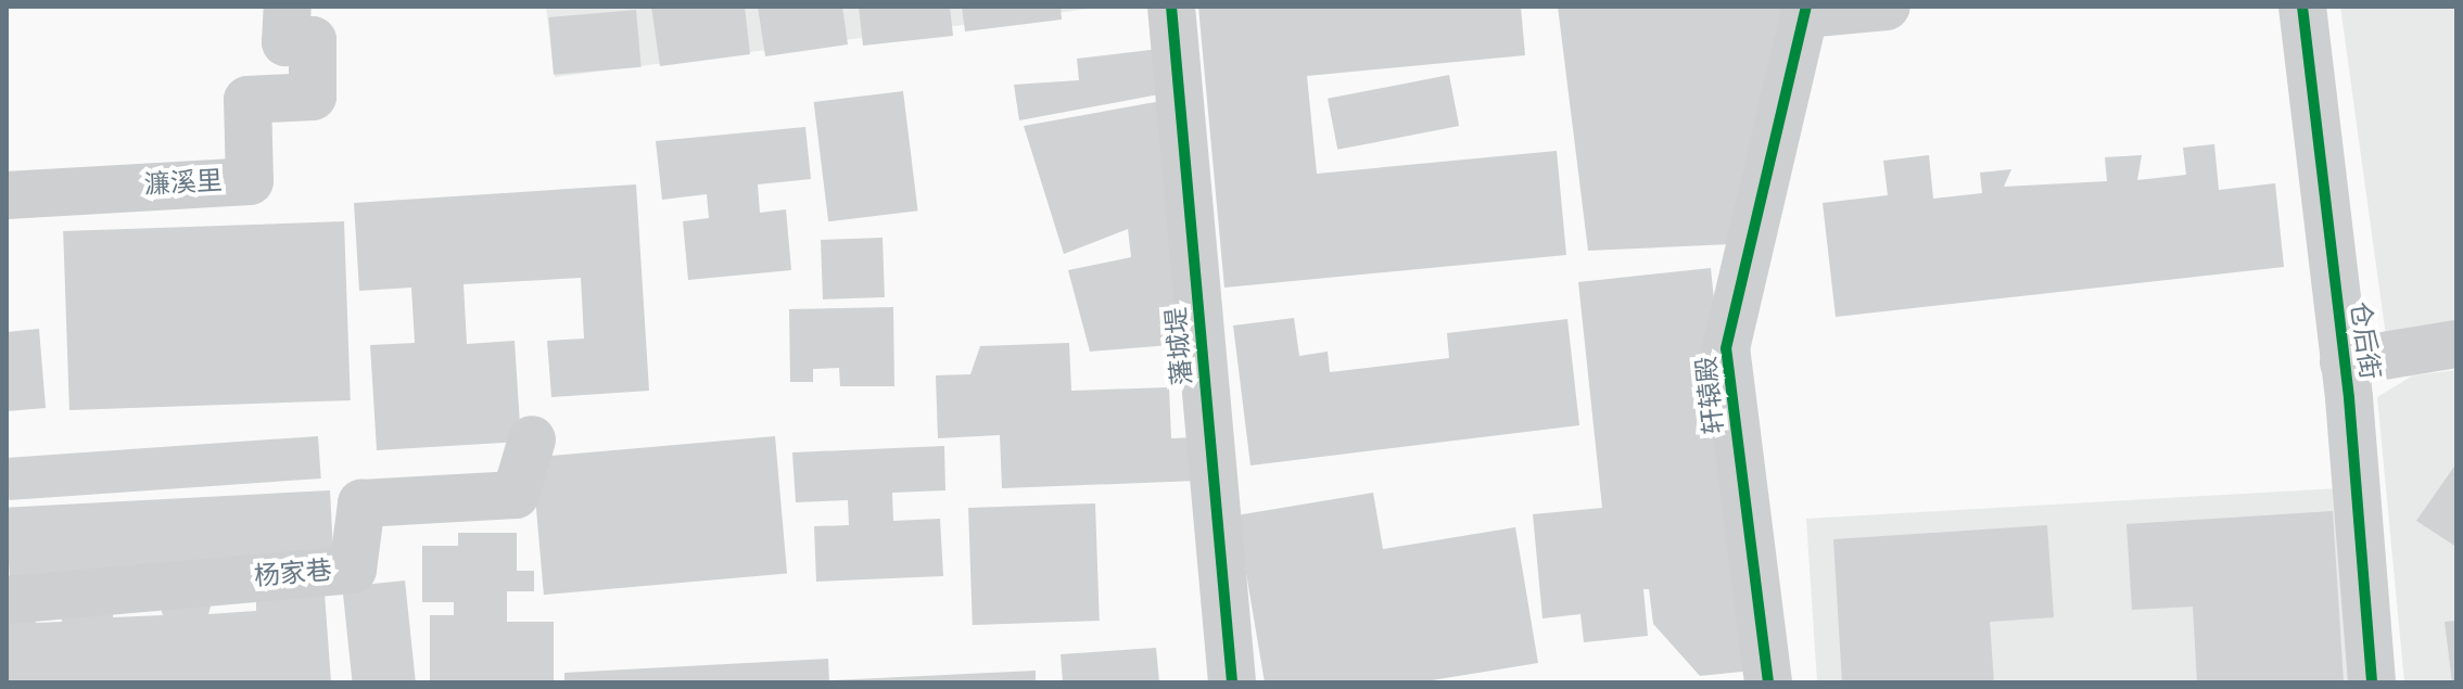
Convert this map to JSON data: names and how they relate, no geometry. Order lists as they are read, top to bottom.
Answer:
{
  "streets": {
    "street": [
      "濂溪里",
      "仓后街",
      "藩城堤",
      "轩辕殿",
      "杨家巷"
    ]
  }
}
